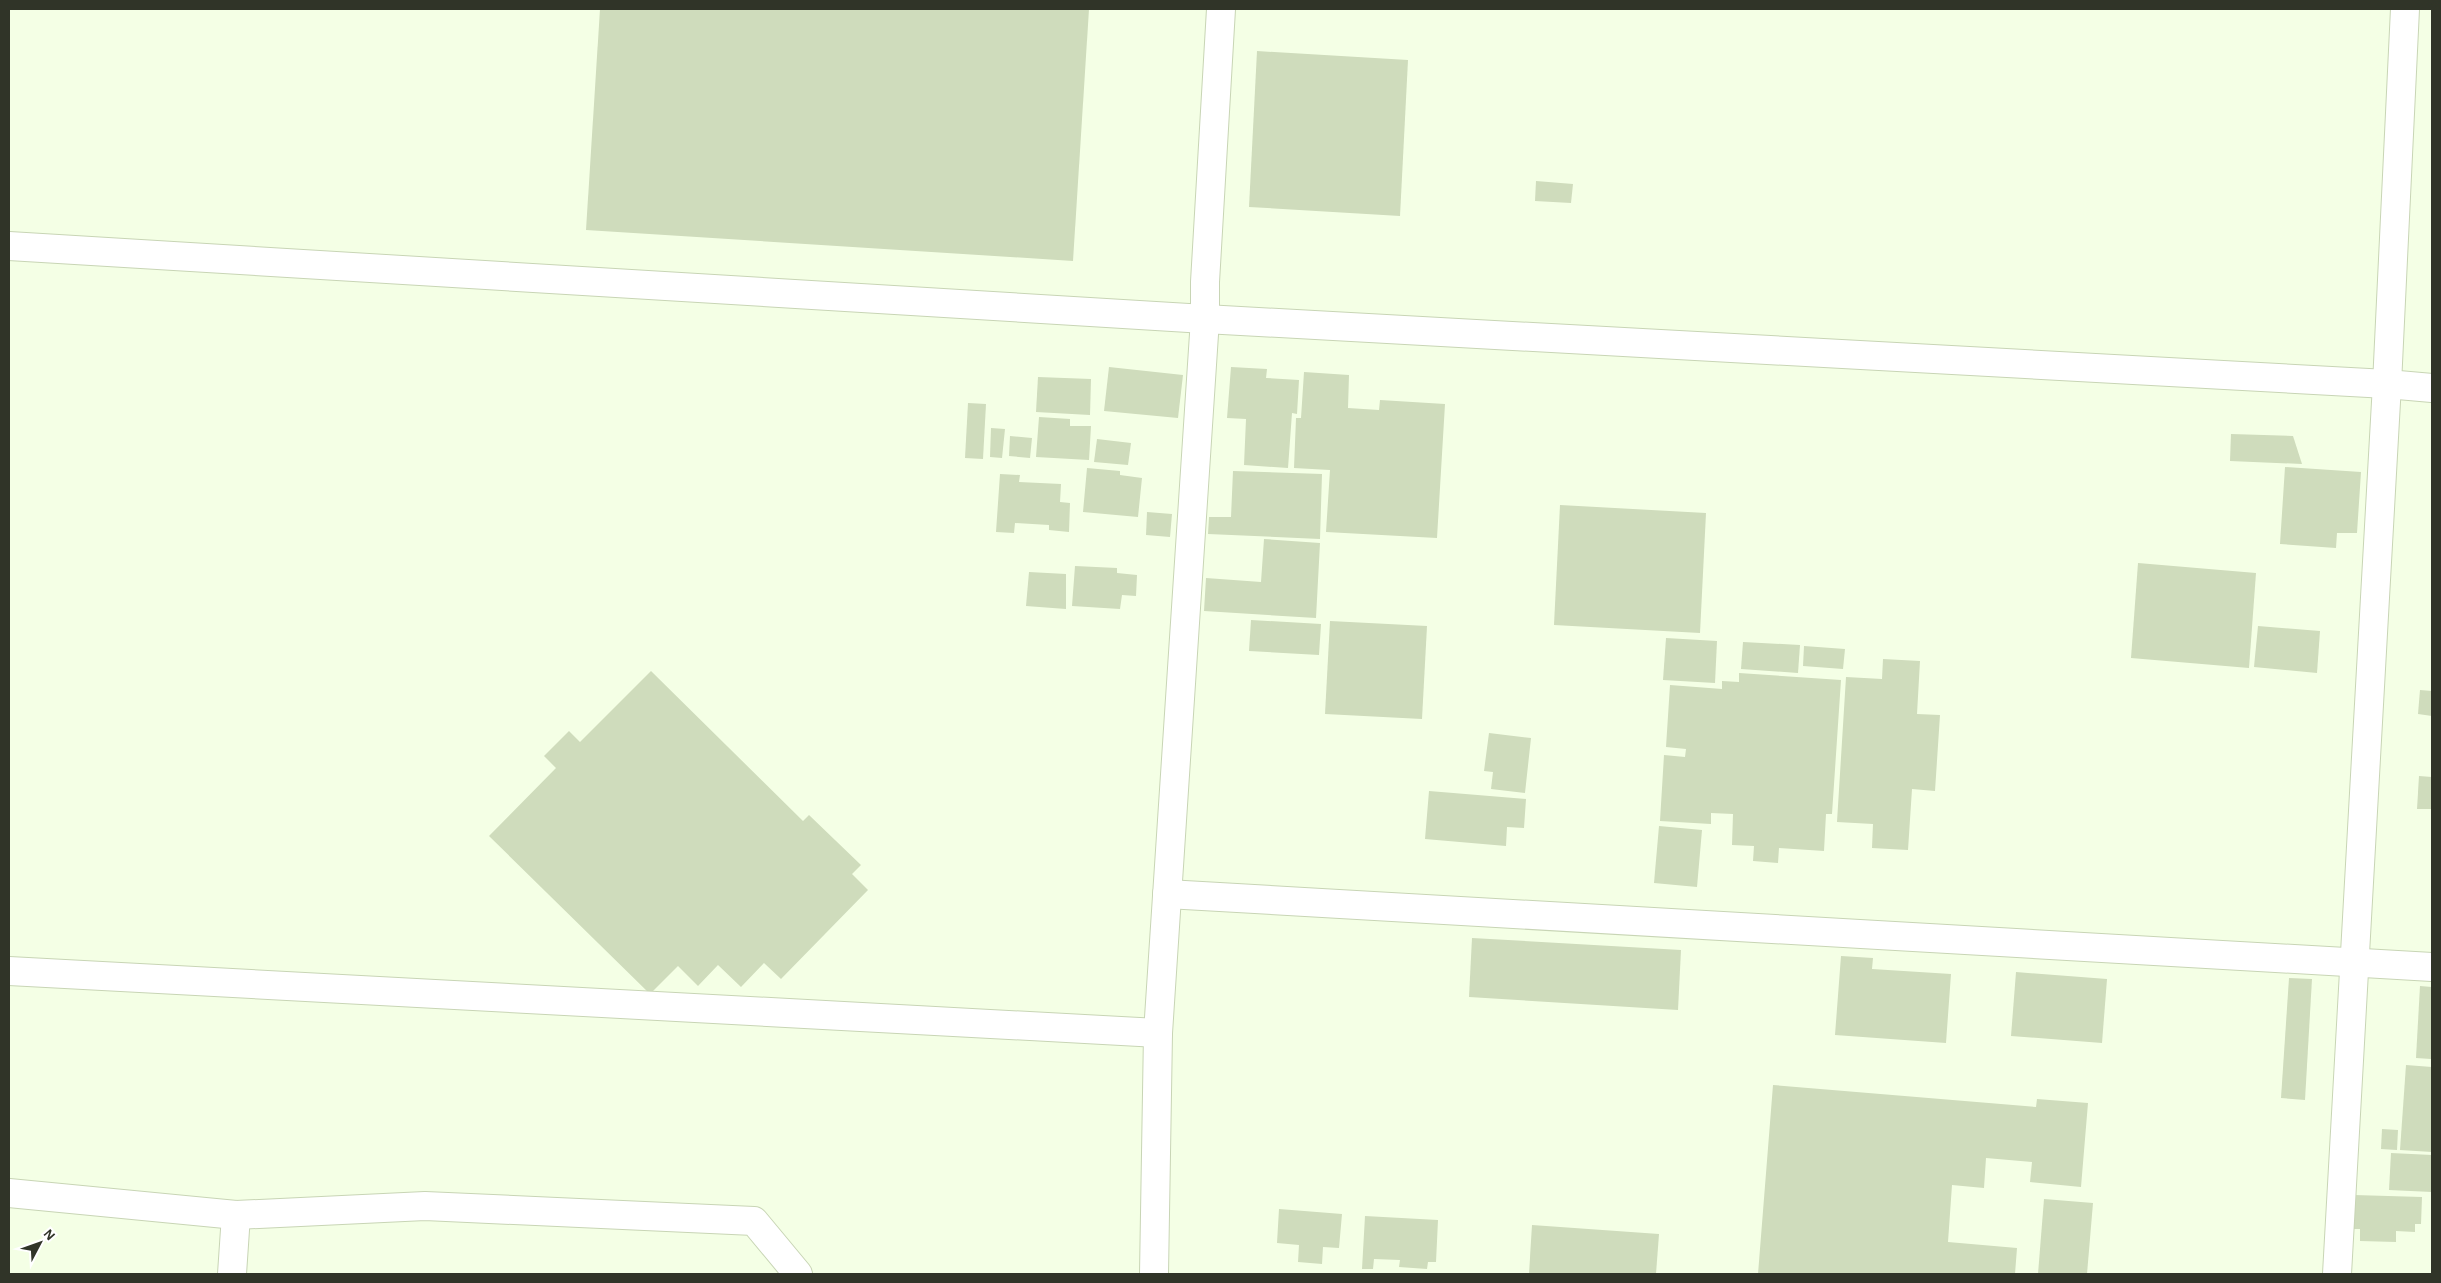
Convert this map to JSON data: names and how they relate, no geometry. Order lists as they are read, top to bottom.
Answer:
{
  "north": "top right"
}
